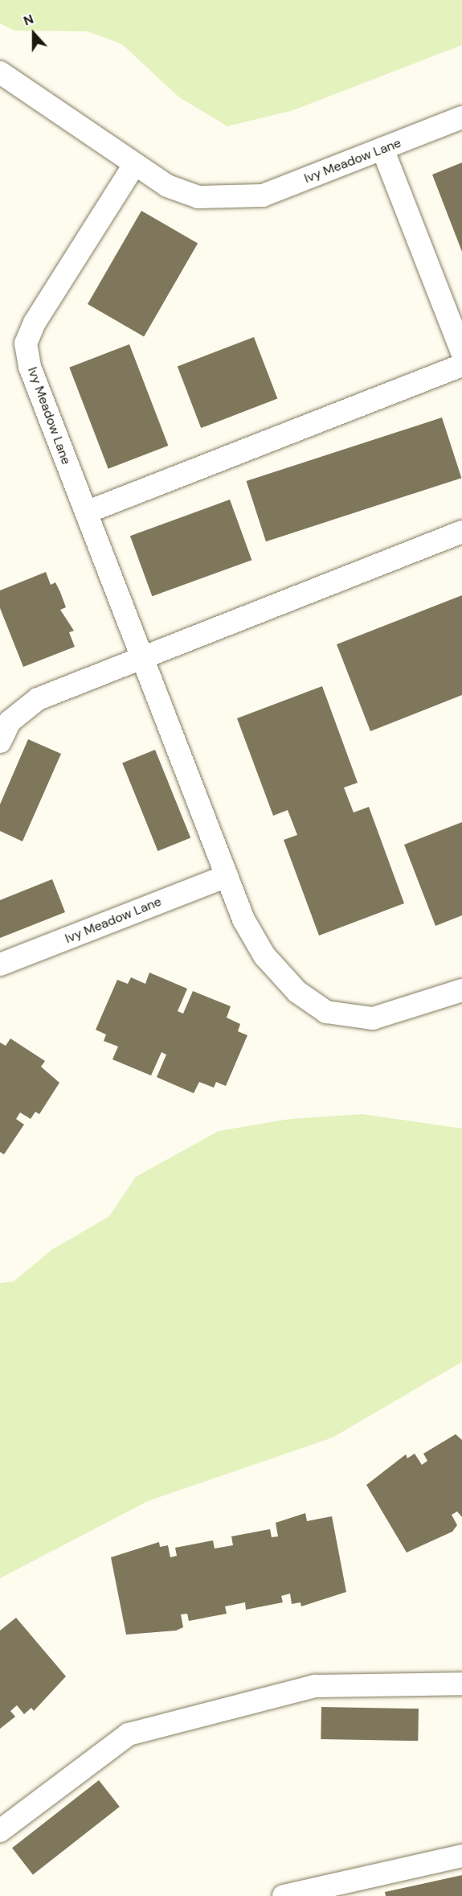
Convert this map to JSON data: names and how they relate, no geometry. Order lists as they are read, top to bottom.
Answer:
{
  "streets": {
    "street": ["Ivy Meadow Lane"]
  },
  "north": "top"
}
